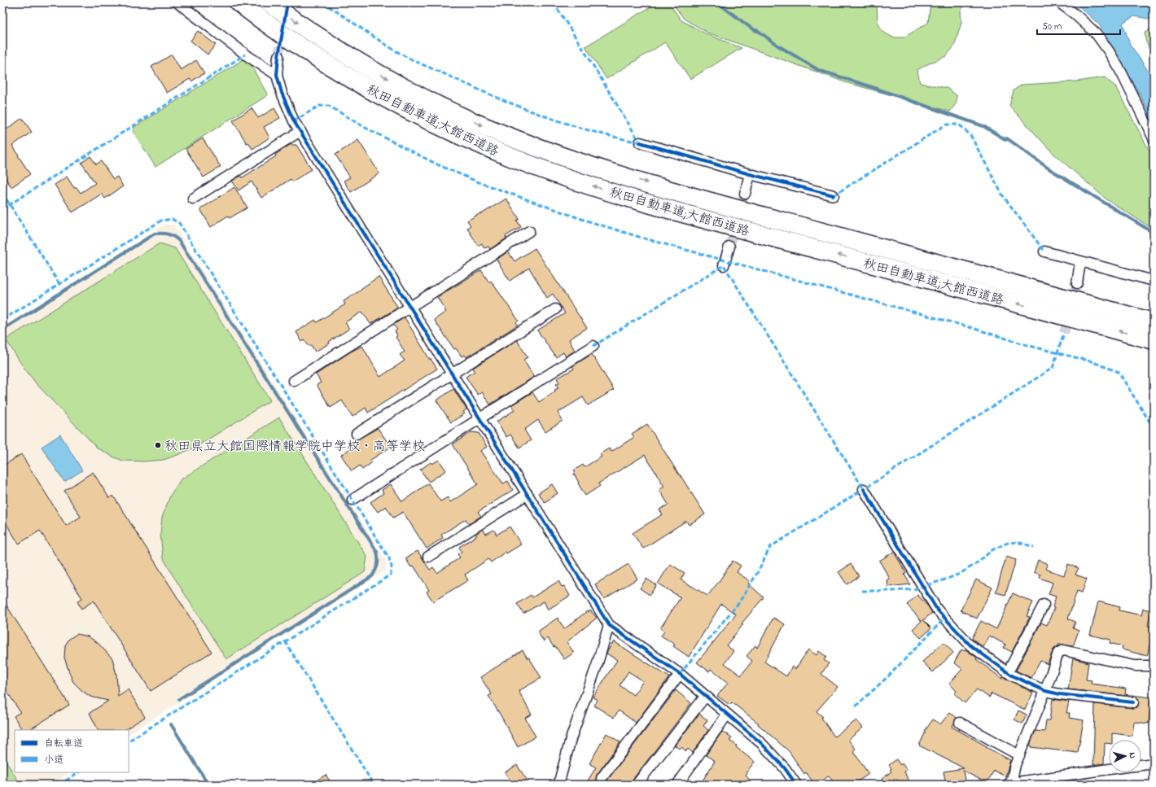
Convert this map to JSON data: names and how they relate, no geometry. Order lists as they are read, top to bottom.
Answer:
{
  "streets": {
    "highway": ["秋田自動車道;大館西道路"]
  },
  "places": ["秋田県立大館国際情報学院中学校・高等学校"],
  "legend": ["自転車道", "小道"],
  "scale_bar": "50 m",
  "north": "right"
}
